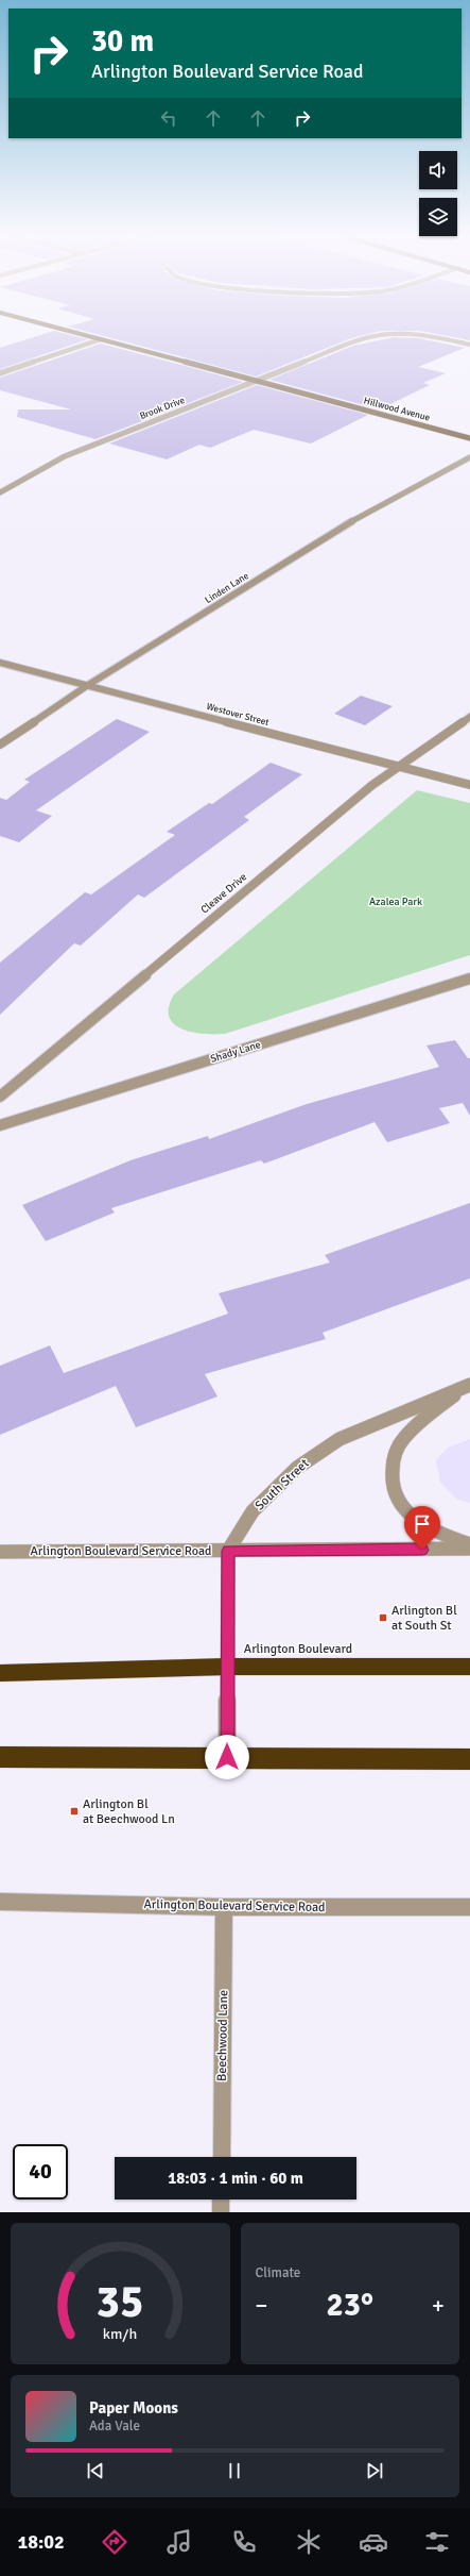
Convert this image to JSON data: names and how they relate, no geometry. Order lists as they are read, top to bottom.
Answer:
{
  "streets": {
    "highway": ["Arlington Boulevard"],
    "main road": ["Hillwood Avenue"],
    "street": [
      "Brook Drive",
      "Linden Lane",
      "Westover Street",
      "Cleave Drive",
      "Shady Lane",
      "South Street",
      "Arlington Boulevard Service Road",
      "Beechwood Lane"
    ]
  },
  "crossings": [
    ["Brook Drive", "Hillwood Avenue"],
    ["Linden Lane", "Westover Street"],
    ["Westover Street", "Cleave Drive"],
    ["South Street", "Arlington Boulevard Service Road"],
    ["Arlington Boulevard Service Road", "Beechwood Lane"]
  ],
  "parks": ["Azalea Park"],
  "places": {
    "transit": ["Arlington Bl at South St", "Arlington Bl at Beechwood Ln"]
  },
  "page": {
    "turn": ["30 m", "Arlington Boulevard Service Road"],
    "limit": "40",
    "trip": "18:03 · 1 min · 60 m",
    "tile": "Climate",
    "heat": ["−", "23°", "+"],
    "song": ["Paper Moons", "Ada Vale"],
    "tabs": "18:02",
    "gauge": ["35", "km/h"]
  }
}
